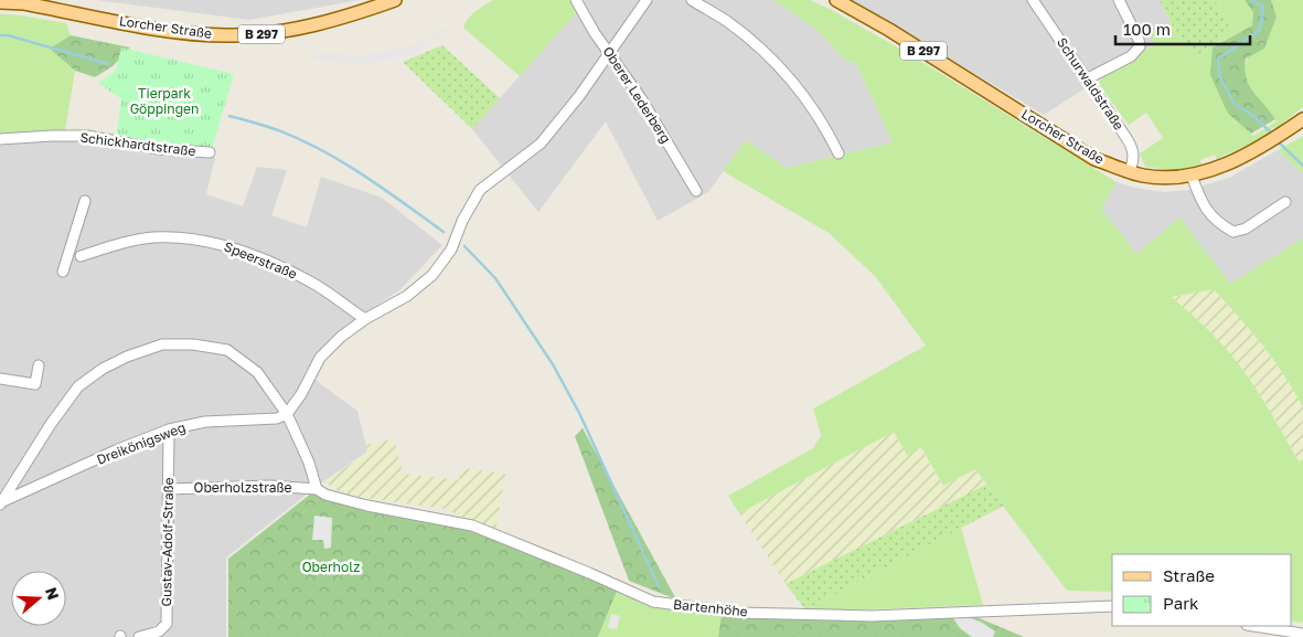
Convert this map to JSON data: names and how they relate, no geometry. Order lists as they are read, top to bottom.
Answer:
{
  "streets": {
    "main road": ["Lorcher Straße", "B 297"],
    "street": [
      "Schurwaldstraße",
      "Oberer Lederberg",
      "Schickhardtstraße",
      "Speerstraße",
      "Dreikönigsweg",
      "Oberholzstraße",
      "Gustav-Adolf-Straße",
      "Bartenhöhe"
    ]
  },
  "crossings": [
    ["Lorcher Straße", "Schurwaldstraße"],
    ["Dreikönigsweg", "Gustav-Adolf-Straße"],
    ["Oberholzstraße", "Gustav-Adolf-Straße"],
    ["Oberholzstraße", "Bartenhöhe"]
  ],
  "parks": ["Tierpark Göppingen", "Oberholz"],
  "legend": ["Straße", "Park"],
  "scale_bar": "100 m",
  "north": "right"
}
